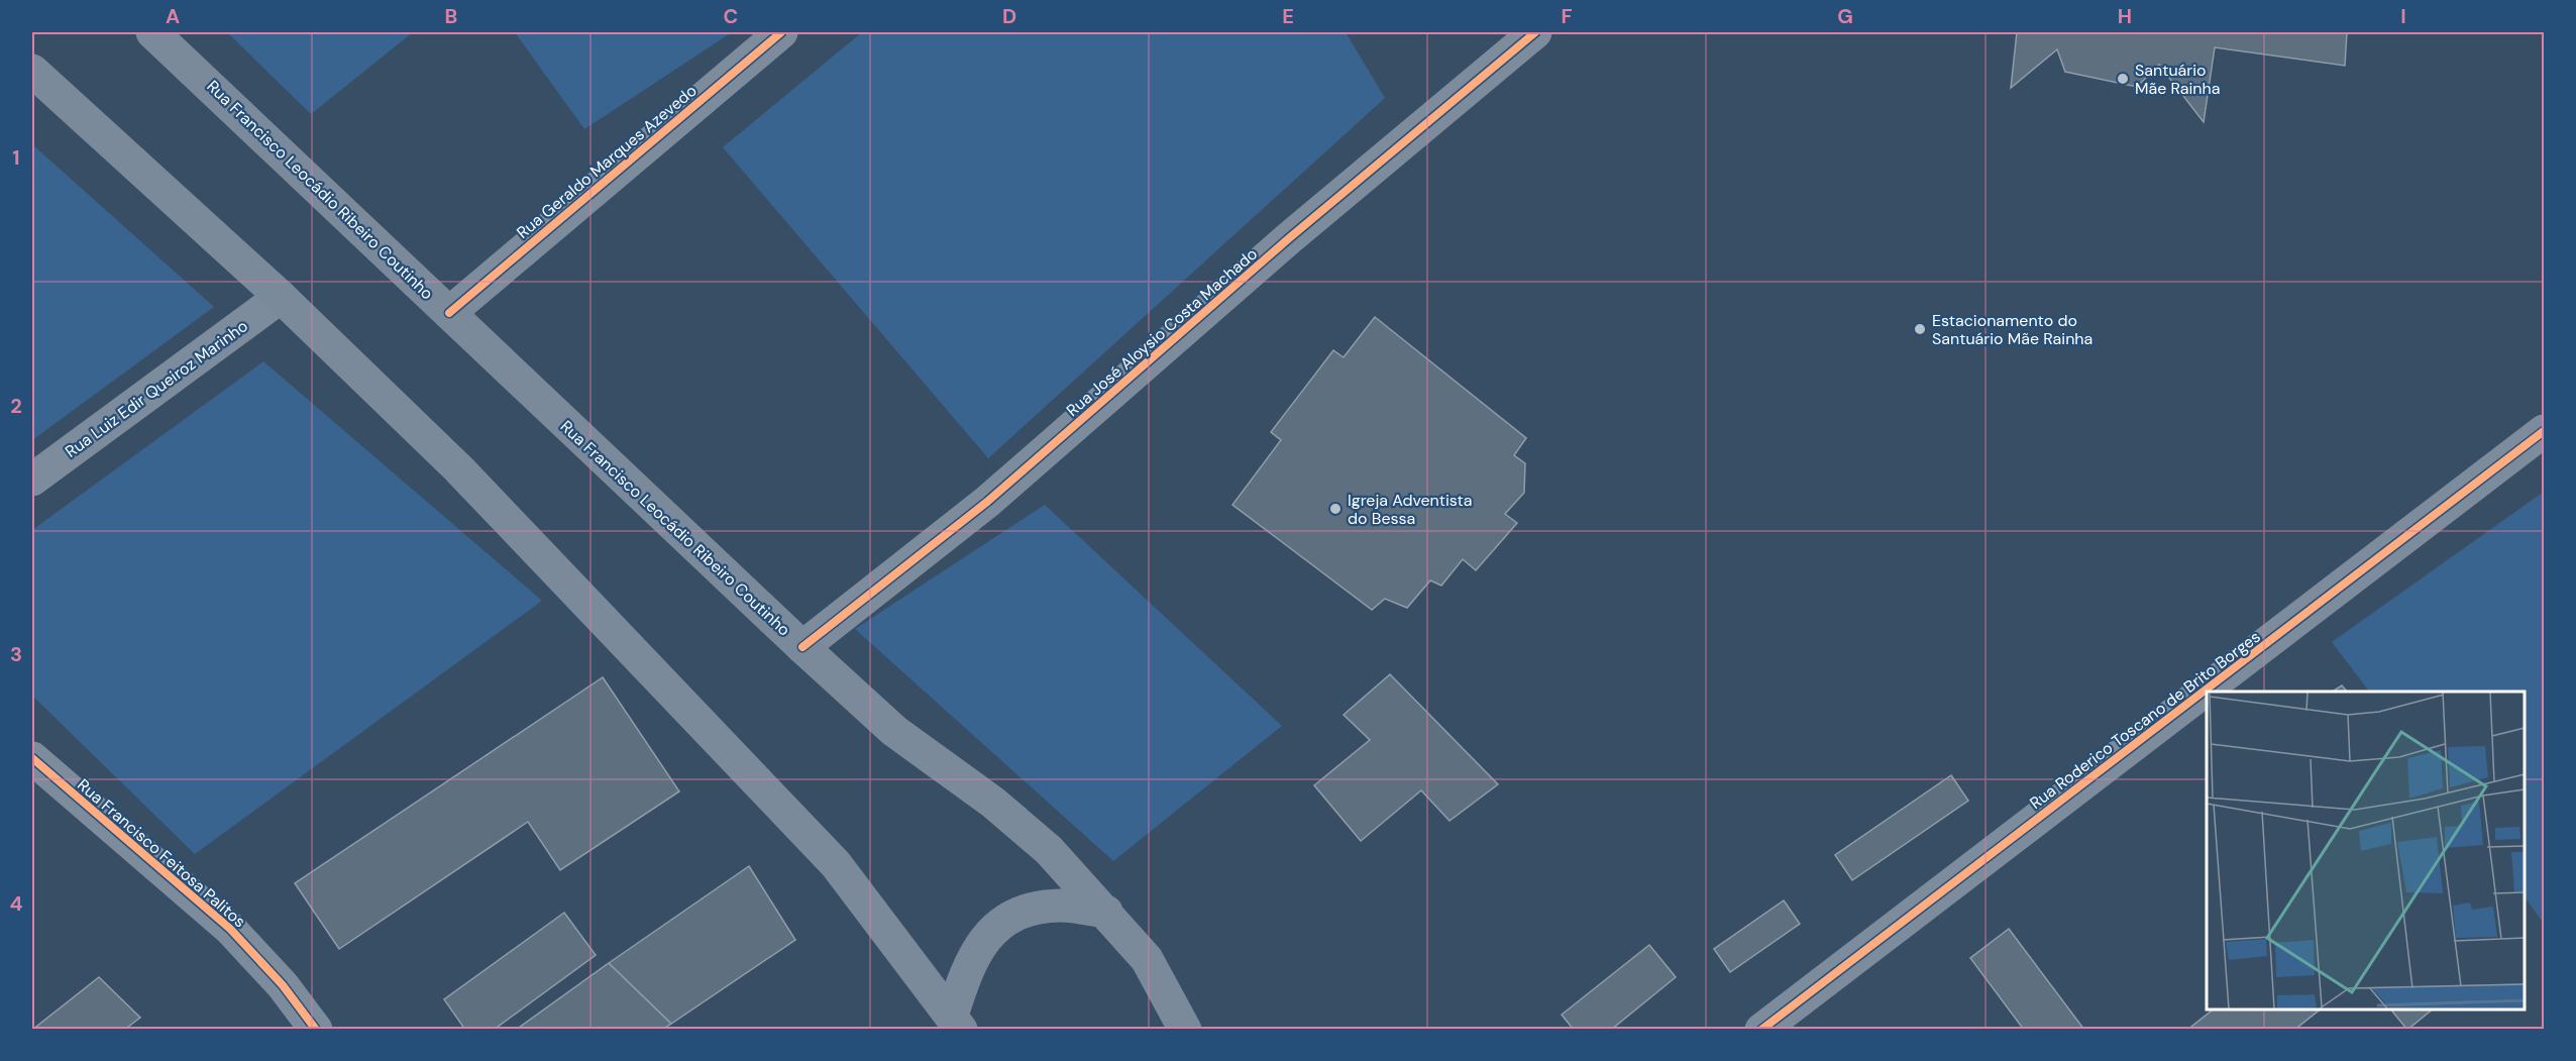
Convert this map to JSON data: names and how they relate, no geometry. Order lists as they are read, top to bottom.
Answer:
{
  "streets": {
    "main road": ["Rua Francisco Leocádio Ribeiro Coutinho"],
    "street": [
      "Rua Geraldo Marques Azevedo",
      "Rua José Aloysio Costa Machado",
      "Rua Luiz Edir Queiroz Marinho",
      "Rua Roderico Toscano de Brito Borges",
      "Rua Francisco Feitosa Palitos"
    ]
  },
  "crossings": [
    ["Rua Geraldo Marques Azevedo", "Rua Francisco Leocádio Ribeiro Coutinho"],
    ["Rua Francisco Leocádio Ribeiro Coutinho", "Rua José Aloysio Costa Machado"]
  ],
  "places": ["Santuário Mãe Rainha", "Estacionamento do Santuário Mãe Rainha", "Igreja Adventista do Bessa"],
  "grid": {
    "columns": [
      "A",
      "B",
      "C",
      "D",
      "E",
      "F",
      "G",
      "H",
      "I"
    ],
    "rows": [
      "1",
      "2",
      "3",
      "4"
    ]
  }
}
